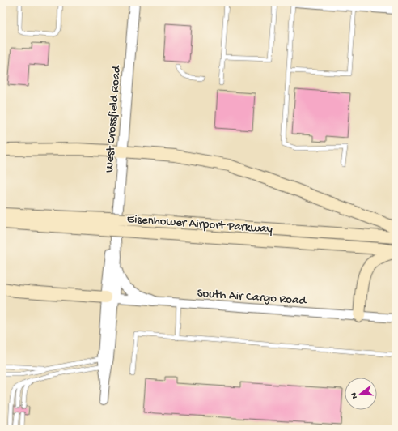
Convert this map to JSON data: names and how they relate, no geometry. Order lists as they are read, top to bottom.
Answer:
{
  "streets": {
    "main road": ["Eisenhower Airport Parkway"],
    "street": ["West Crossfield Road", "South Air Cargo Road"]
  },
  "crossings": [
    ["West Crossfield Road", "South Air Cargo Road"]
  ],
  "north": "left"
}
